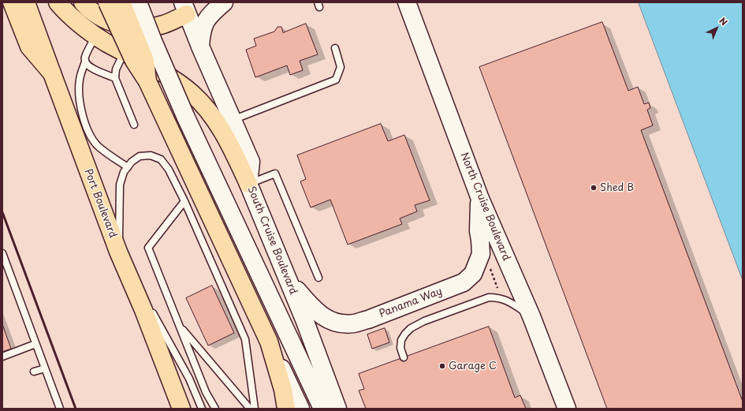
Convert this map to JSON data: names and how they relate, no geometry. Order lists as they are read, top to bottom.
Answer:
{
  "streets": {
    "main road": ["Port Boulevard"],
    "street": ["North Cruise Boulevard", "South Cruise Boulevard", "Panama Way"]
  },
  "crossings": [
    ["North Cruise Boulevard", "Panama Way"],
    ["South Cruise Boulevard", "Panama Way"]
  ],
  "places": ["Shed B", "Garage C"],
  "north": "top right"
}
